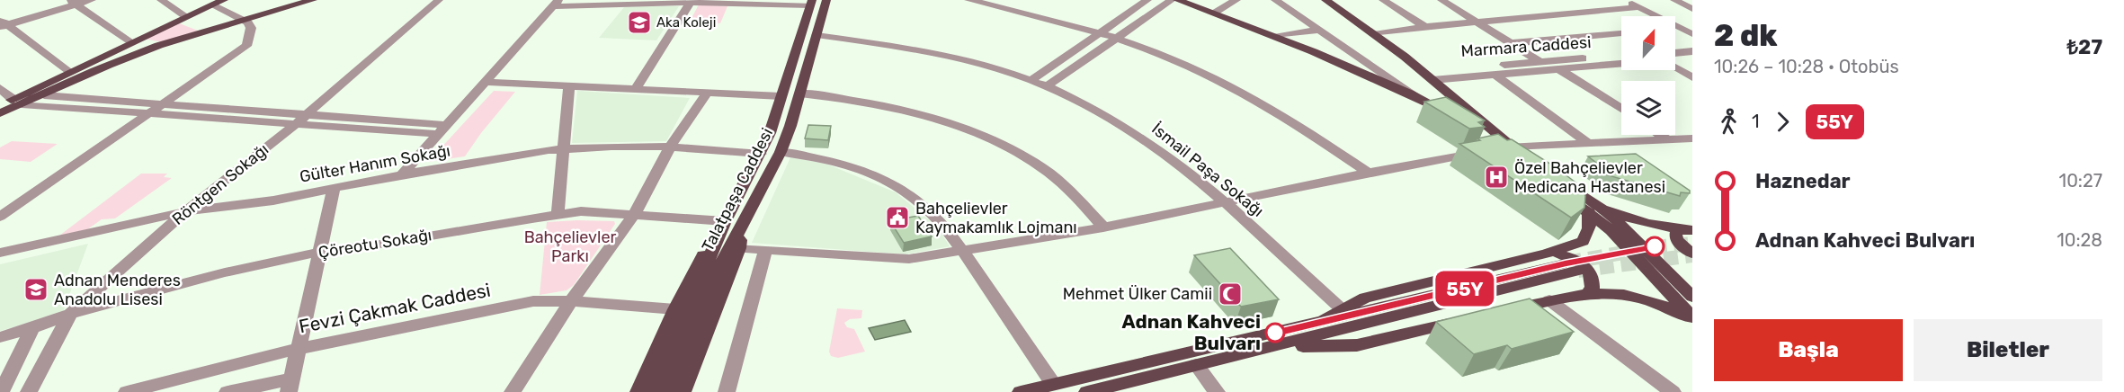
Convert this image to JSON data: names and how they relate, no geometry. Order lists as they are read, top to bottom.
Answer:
{
  "streets": {
    "main road": ["Talatpaşa Caddesi"],
    "street": [
      "Marmara Caddesi",
      "Gülter Hanım Sokağı",
      "İsmail Paşa Sokağı",
      "Röntgen Sokağı",
      "Çöreotu Sokağı",
      "Fevzi Çakmak Caddesi"
    ]
  },
  "crossings": [
    ["Gülter Hanım Sokağı", "Röntgen Sokağı"],
    ["Gülter Hanım Sokağı", "Talatpaşa Caddesi"],
    ["İsmail Paşa Sokağı", "Talatpaşa Caddesi"],
    ["Röntgen Sokağı", "Çöreotu Sokağı"],
    ["Talatpaşa Caddesi", "Çöreotu Sokağı"]
  ],
  "parks": ["Bahçelievler Parkı"],
  "places": {
    "school or university": ["Aka Koleji", "Adnan Menderes Anadolu Lisesi"],
    "hospital": ["Özel Bahçelievler Medicana Hastanesi"],
    "public building": ["Bahçelievler Kaymakamlık Lojmanı"],
    "mosque": ["Mehmet Ülker Camii"],
    "other": ["Adnan Kahveci Bulvarı"]
  },
  "lines": ["bus line 55Y"],
  "north": "top",
  "page": {
    "on_map": "55Y",
    "heading": ["2 dk", "10:26 – 10:28 · Otobüs", "₺27"],
    "legs": ["1", "55Y"],
    "list": [
      {
        "name": "Haznedar",
        "value": "10:27"
      },
      {
        "name": "Adnan Kahveci Bulvarı",
        "value": "10:28"
      }
    ],
    "buttons": ["Başla", "Biletler"]
  }
}
